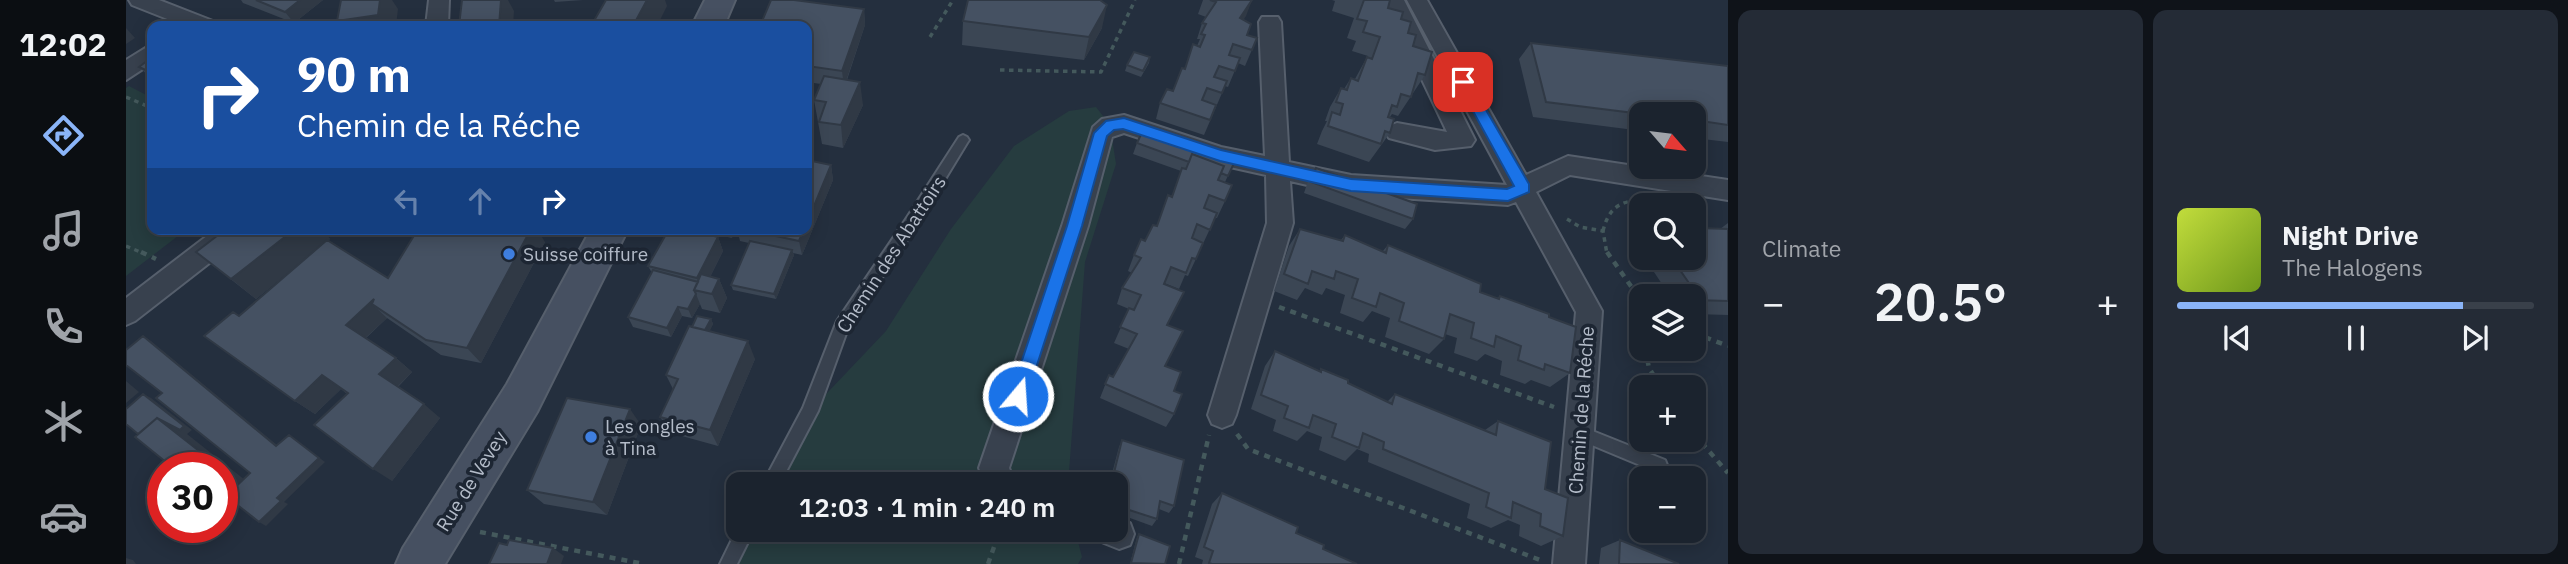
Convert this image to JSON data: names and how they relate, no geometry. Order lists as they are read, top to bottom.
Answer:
{
  "streets": {
    "main road": ["Rue de Vevey"],
    "street": ["Chemin de la Réche"],
    "lane": ["Chemin des Abattoirs"]
  },
  "places": ["Suisse coiffure", "Les ongles à Tina"],
  "north": "bottom right",
  "page": {
    "tabs": "12:02",
    "tile": "Climate",
    "turn": ["90 m", "Chemin de la Réche"],
    "map_buttons": ["+", "−"],
    "song": ["Night Drive", "The Halogens"],
    "heat": ["−", "20.5°", "+"],
    "limit": "30",
    "trip": "12:03 · 1 min · 240 m"
  }
}
